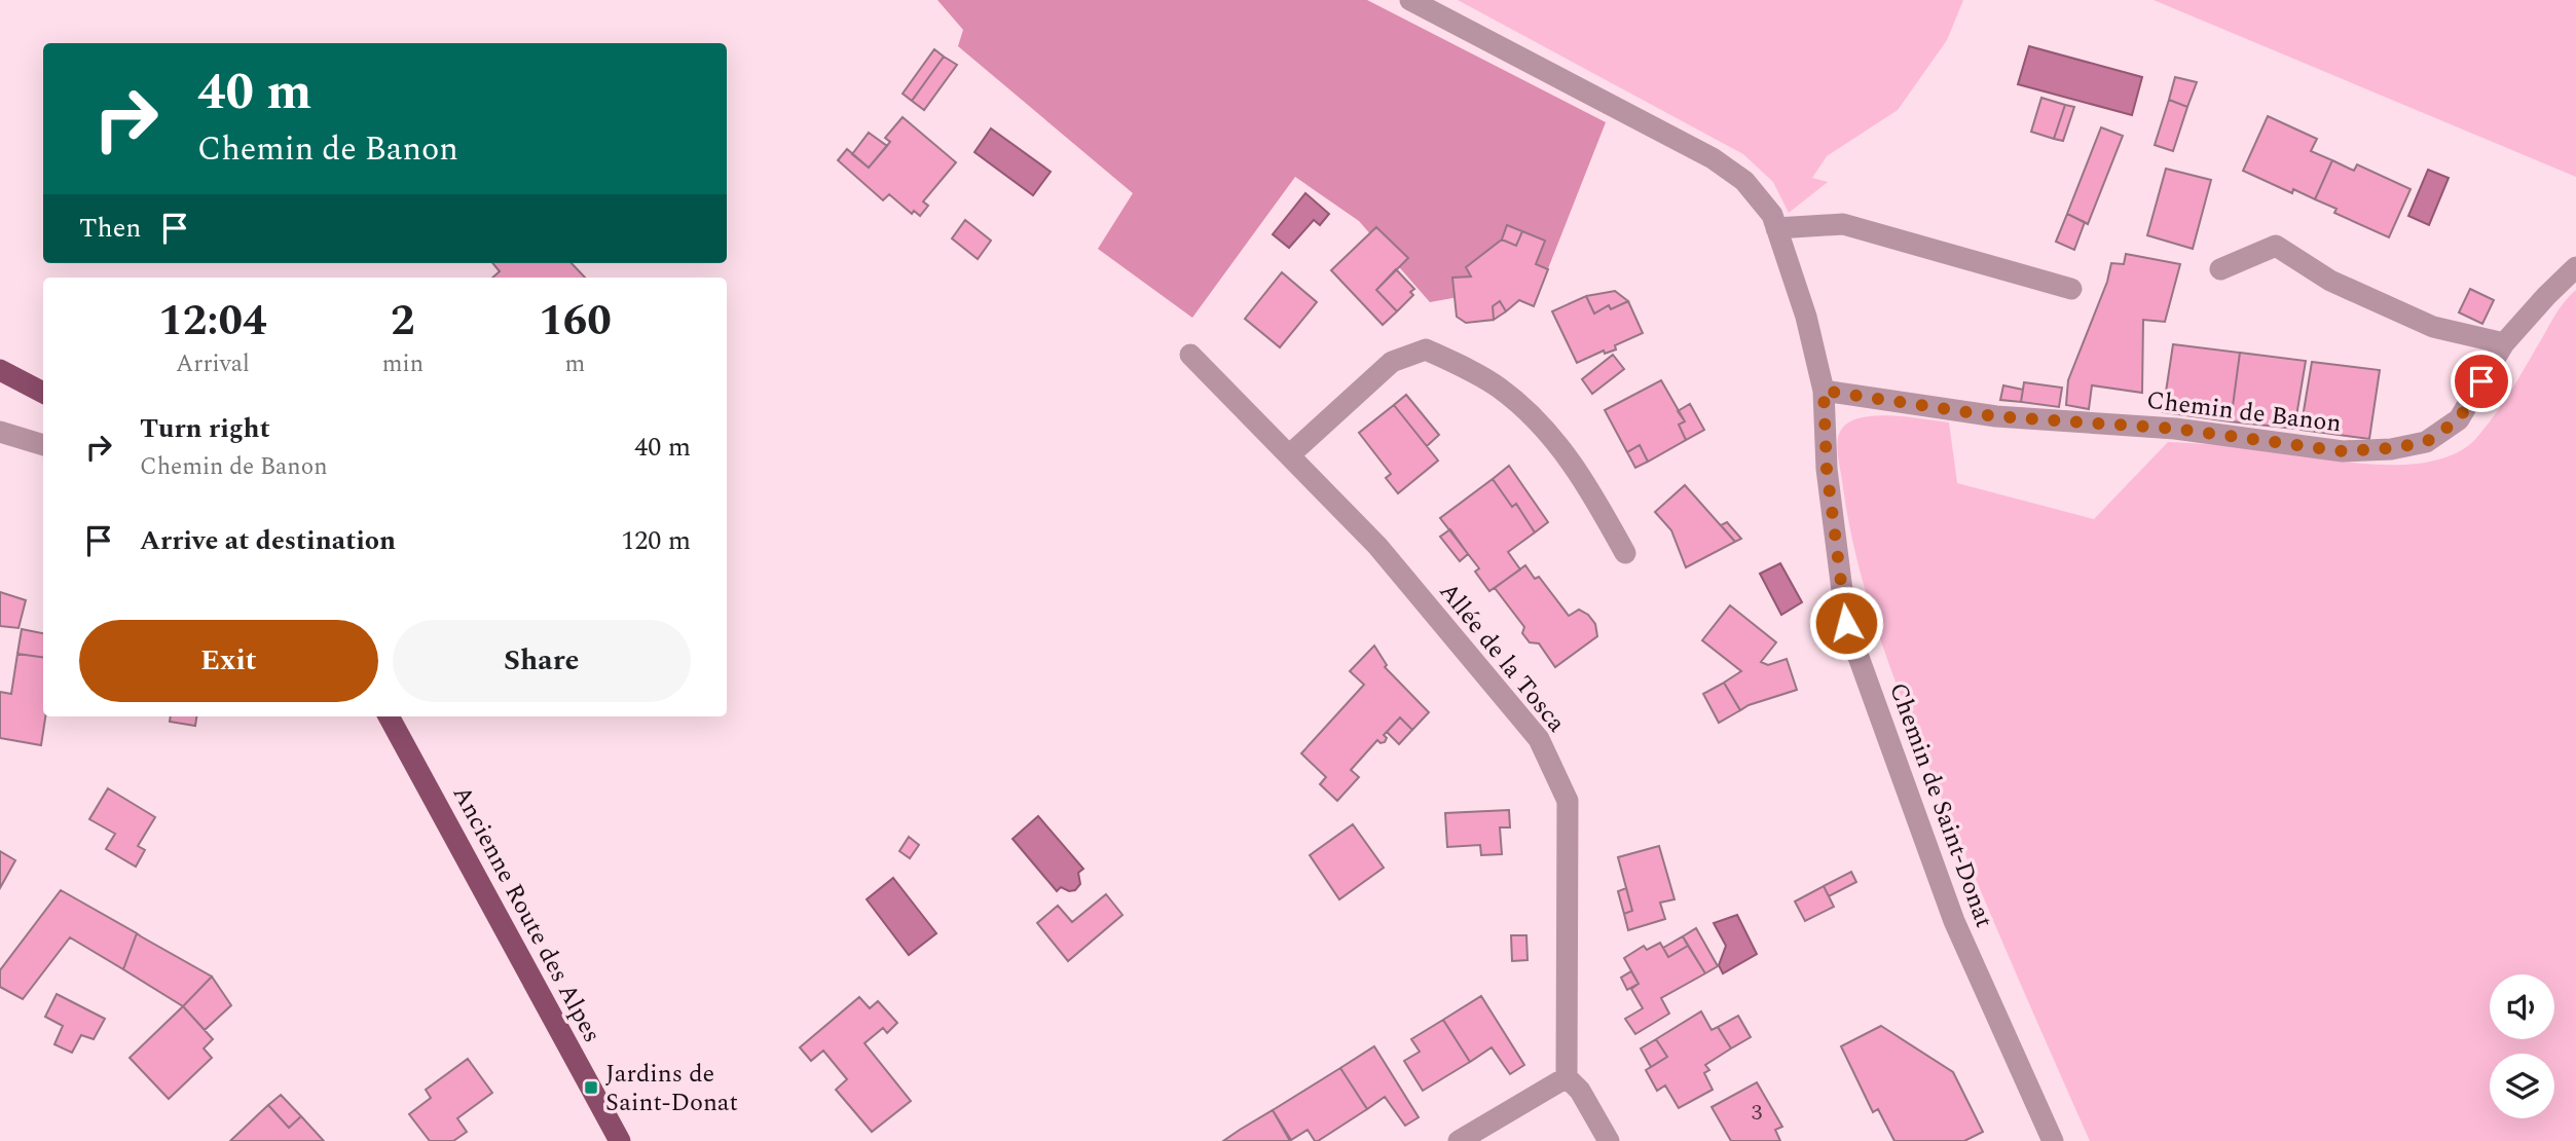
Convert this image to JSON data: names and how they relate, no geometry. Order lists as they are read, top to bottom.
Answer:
{
  "streets": {
    "main road": ["Ancienne Route des Alpes"],
    "street": ["Chemin de Banon", "Allée de la Tosca", "Chemin de Saint-Donat"]
  },
  "crossings": [
    ["Chemin de Banon", "Chemin de Saint-Donat"]
  ],
  "places": {
    "transit": ["Jardins de Saint-Donat"]
  },
  "house_numbers": ["3"],
  "page": {
    "turn": ["40 m", "Chemin de Banon"],
    "then": "Then",
    "eta": [
      "12:04",
      "Arrival",
      "2",
      "min",
      "160",
      "m"
    ],
    "list": [
      {
        "name": "Turn right",
        "note": "Chemin de Banon",
        "value": "40 m"
      },
      {
        "name": "Arrive at destination",
        "value": "120 m"
      }
    ],
    "buttons": ["Exit", "Share"]
  }
}
